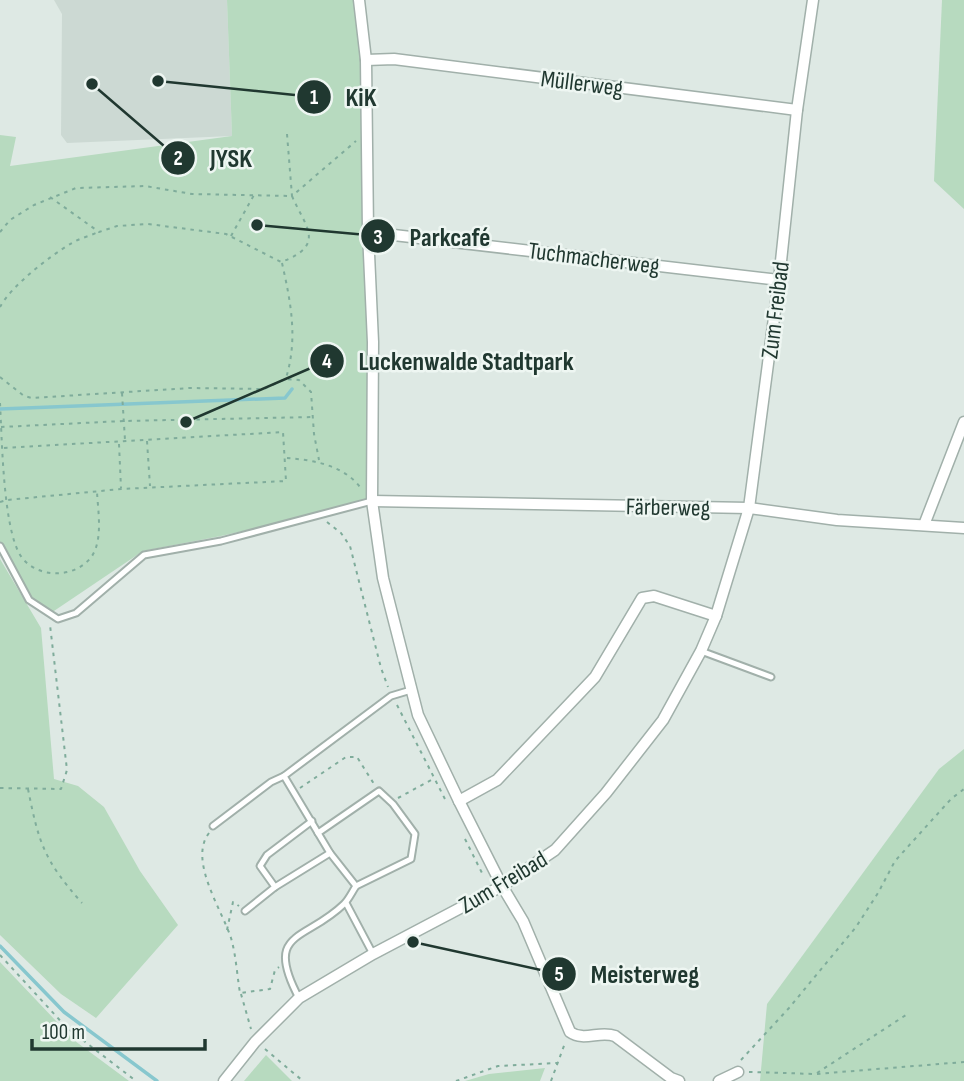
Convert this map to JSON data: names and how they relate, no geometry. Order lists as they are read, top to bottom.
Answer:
{
  "streets": {
    "street": [
      "Müllerweg",
      "Tuchmacherweg",
      "Zum Freibad",
      "Färberweg"
    ]
  },
  "crossings": [
    ["Müllerweg", "Zum Freibad"],
    ["Tuchmacherweg", "Zum Freibad"],
    ["Zum Freibad", "Färberweg"]
  ],
  "places": [
    "KiK",
    "JYSK",
    "Parkcafé",
    "Luckenwalde Stadtpark",
    "Meisterweg"
  ],
  "scale_bar": "100 m"
}
